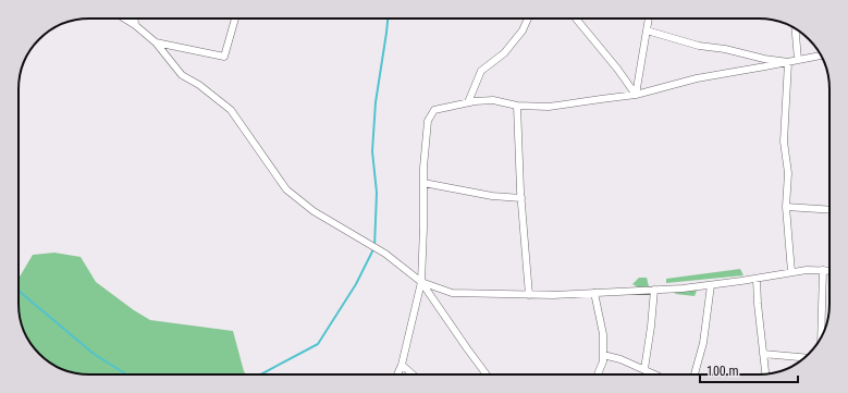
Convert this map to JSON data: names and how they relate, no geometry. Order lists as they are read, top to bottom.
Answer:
{
  "scale_bar": "100 m"
}
